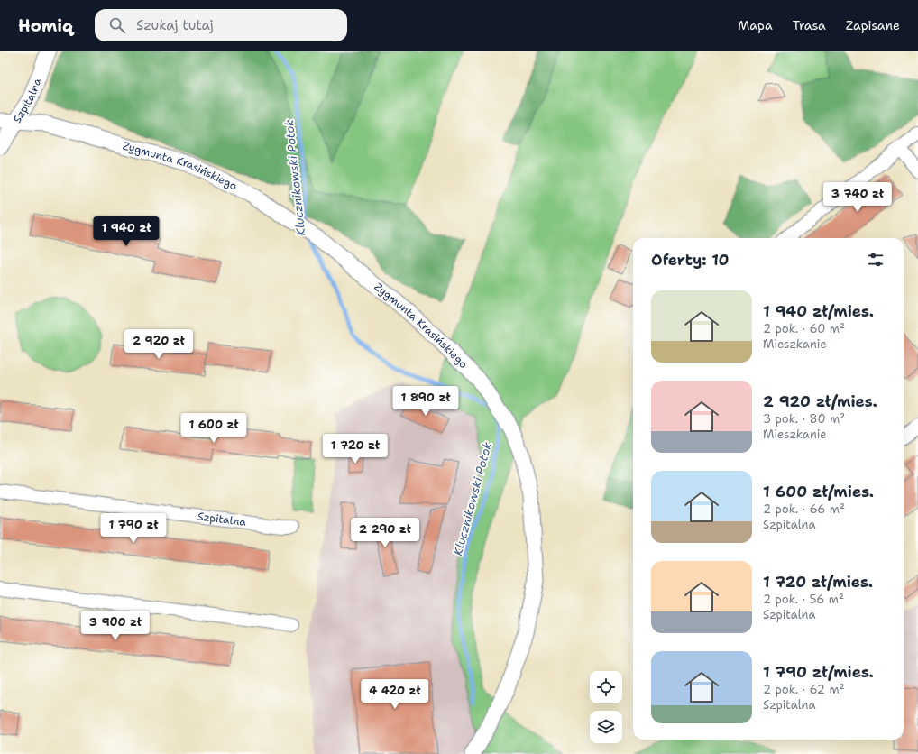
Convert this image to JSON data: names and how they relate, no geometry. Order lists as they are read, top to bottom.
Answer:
{
  "streets": {
    "street": ["Szpitalna", "Zygmunta Krasińskiego"]
  },
  "crossings": [
    ["Szpitalna", "Zygmunta Krasińskiego"]
  ],
  "water": ["Klucznikowski Potok"],
  "page": {
    "header": "Homiq",
    "search": "Szukaj tutaj",
    "nav": ["Mapa", "Trasa", "Zapisane"],
    "price": [
      "3 740 zł",
      "1 940 zł",
      "2 920 zł",
      "1 890 zł",
      "1 600 zł",
      "1 720 zł",
      "1 790 zł",
      "2 290 zł",
      "3 900 zł",
      "4 420 zł"
    ],
    "heading": "Oferty: 10",
    "list": [
      {
        "name": "1 940 zł/mies.",
        "note": "2 pok. · 60 m² · Mieszkanie"
      },
      {
        "name": "2 920 zł/mies.",
        "note": "3 pok. · 80 m² · Mieszkanie"
      },
      {
        "name": "1 600 zł/mies.",
        "note": "2 pok. · 66 m² · Szpitalna"
      },
      {
        "name": "1 720 zł/mies.",
        "note": "2 pok. · 56 m² · Szpitalna"
      },
      {
        "name": "1 790 zł/mies.",
        "note": "2 pok. · 62 m² · Szpitalna"
      }
    ]
  }
}
